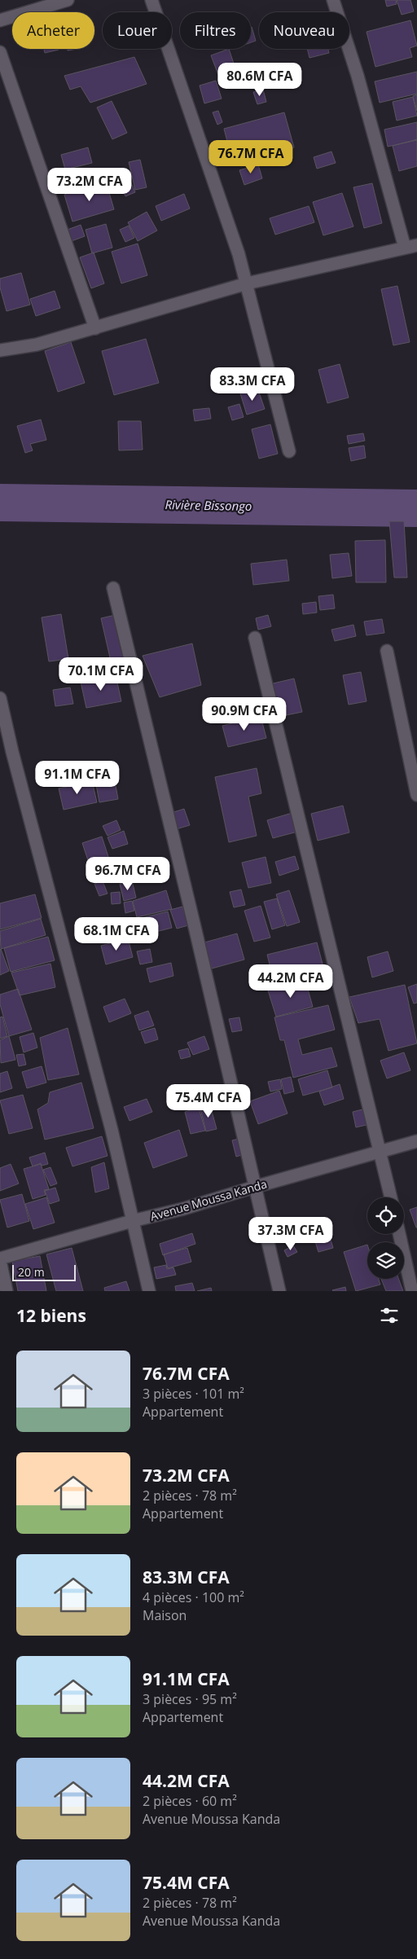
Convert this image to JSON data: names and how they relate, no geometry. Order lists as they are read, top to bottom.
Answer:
{
  "streets": {
    "street": ["Avenue Moussa Kanda"]
  },
  "water": ["Rivière Bissongo"],
  "scale_bar": "20 m",
  "page": {
    "chip": [
      "Acheter",
      "Louer",
      "Filtres",
      "Nouveau"
    ],
    "price": [
      "80.6M CFA",
      "76.7M CFA",
      "73.2M CFA",
      "83.3M CFA",
      "70.1M CFA",
      "90.9M CFA",
      "91.1M CFA",
      "96.7M CFA",
      "68.1M CFA",
      "44.2M CFA",
      "75.4M CFA",
      "37.3M CFA"
    ],
    "scale": "20 m",
    "heading": "12 biens",
    "list": [
      {
        "name": "76.7M CFA",
        "note": "3 pièces · 101 m² · Appartement"
      },
      {
        "name": "73.2M CFA",
        "note": "2 pièces · 78 m² · Appartement"
      },
      {
        "name": "83.3M CFA",
        "note": "4 pièces · 100 m² · Maison"
      },
      {
        "name": "91.1M CFA",
        "note": "3 pièces · 95 m² · Appartement"
      },
      {
        "name": "44.2M CFA",
        "note": "2 pièces · 60 m² · Avenue Moussa Kanda"
      },
      {
        "name": "75.4M CFA",
        "note": "2 pièces · 78 m² · Avenue Moussa Kanda"
      }
    ]
  }
}
